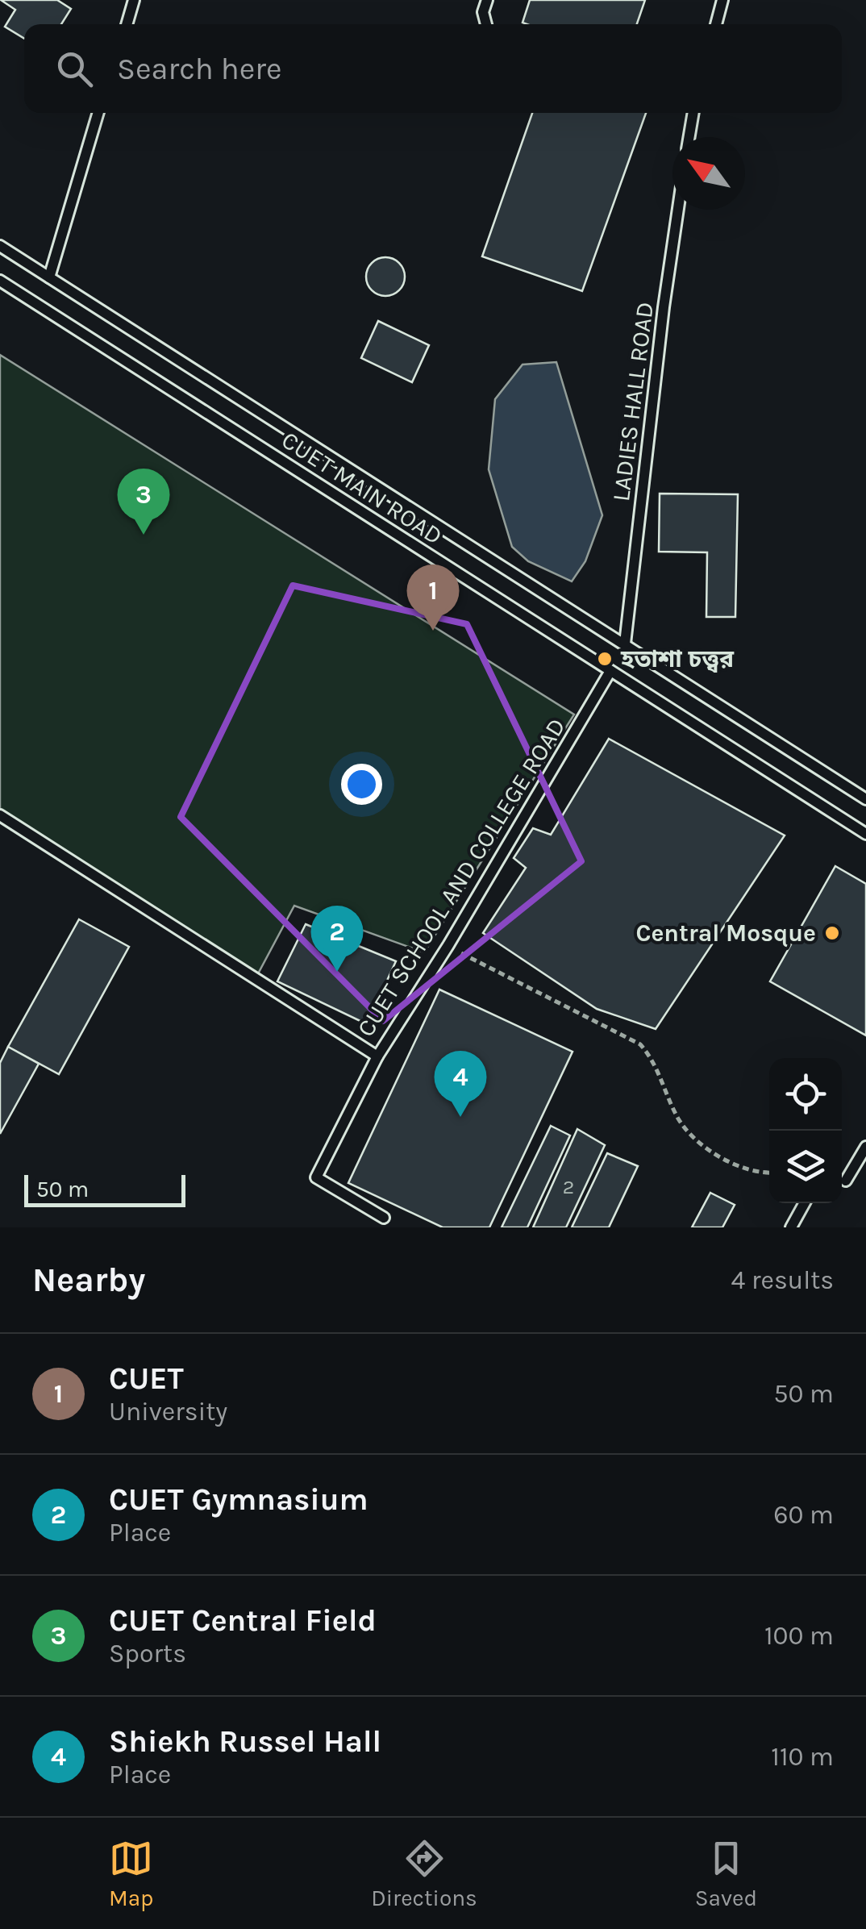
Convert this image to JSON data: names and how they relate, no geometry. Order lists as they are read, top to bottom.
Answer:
{
  "streets": {
    "lane": ["LADIES HALL ROAD", "CUET MAIN ROAD", "CUET SCHOOL AND COLLEGE ROAD"]
  },
  "crossings": [
    ["LADIES HALL ROAD", "CUET MAIN ROAD"],
    ["CUET MAIN ROAD", "CUET SCHOOL AND COLLEGE ROAD"]
  ],
  "places": ["হতাশা চত্ত্বর", "Central Mosque"],
  "house_numbers": ["2"],
  "scale_bar": "50 m",
  "north": "top left",
  "page": {
    "search": "Search here",
    "pins": [
      "3",
      "1",
      "2",
      "4"
    ],
    "scale": "50 m",
    "heading": ["Nearby", "4 results"],
    "list": [
      {
        "mark": "1",
        "name": "CUET",
        "note": "University",
        "value": "50 m"
      },
      {
        "mark": "2",
        "name": "CUET Gymnasium",
        "note": "Place",
        "value": "60 m"
      },
      {
        "mark": "3",
        "name": "CUET Central Field",
        "note": "Sports",
        "value": "100 m"
      },
      {
        "mark": "4",
        "name": "Shiekh Russel Hall",
        "note": "Place",
        "value": "110 m"
      }
    ],
    "nav": ["Map", "Directions", "Saved"]
  }
}
